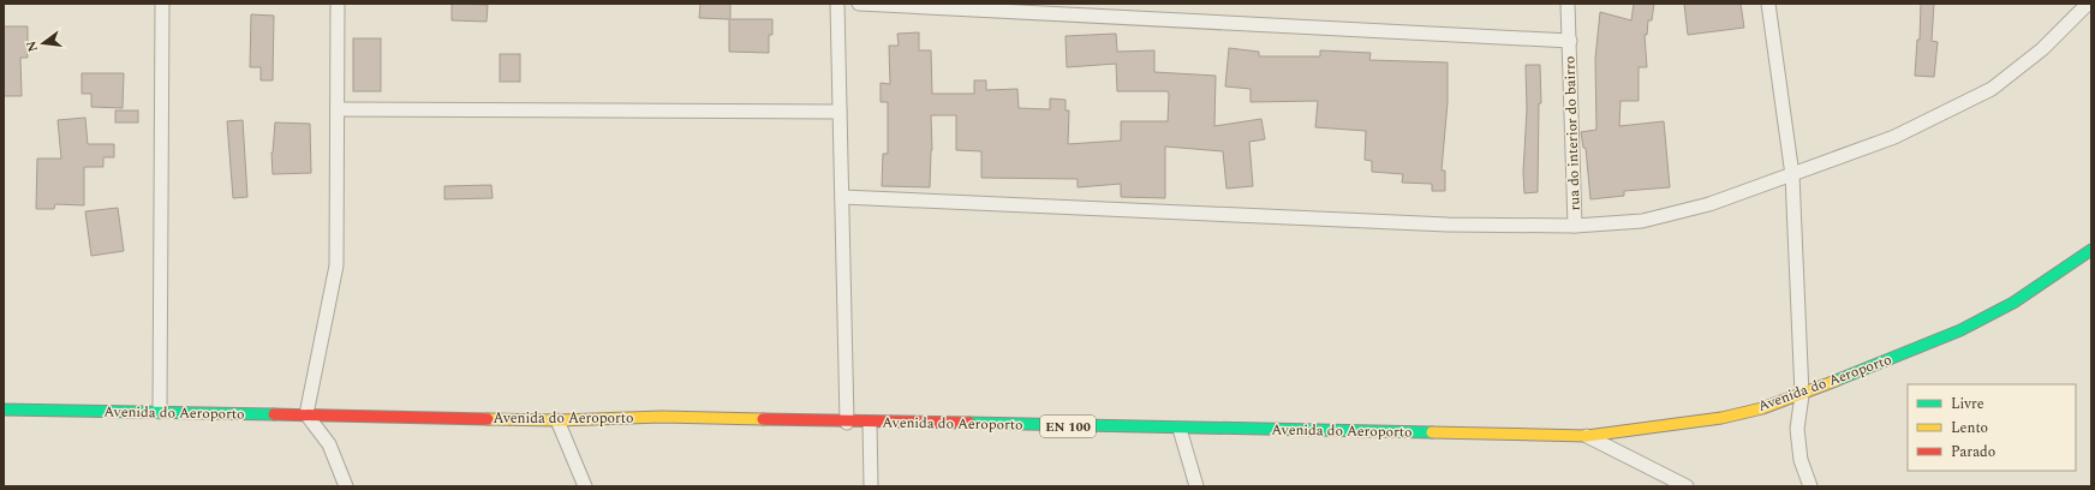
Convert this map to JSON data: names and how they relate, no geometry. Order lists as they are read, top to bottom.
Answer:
{
  "streets": {
    "main road": ["Avenida do Aeroporto", "EN 100"],
    "street": ["rua do interior do bairro"]
  },
  "legend": ["Livre", "Lento", "Parado"],
  "north": "left"
}
